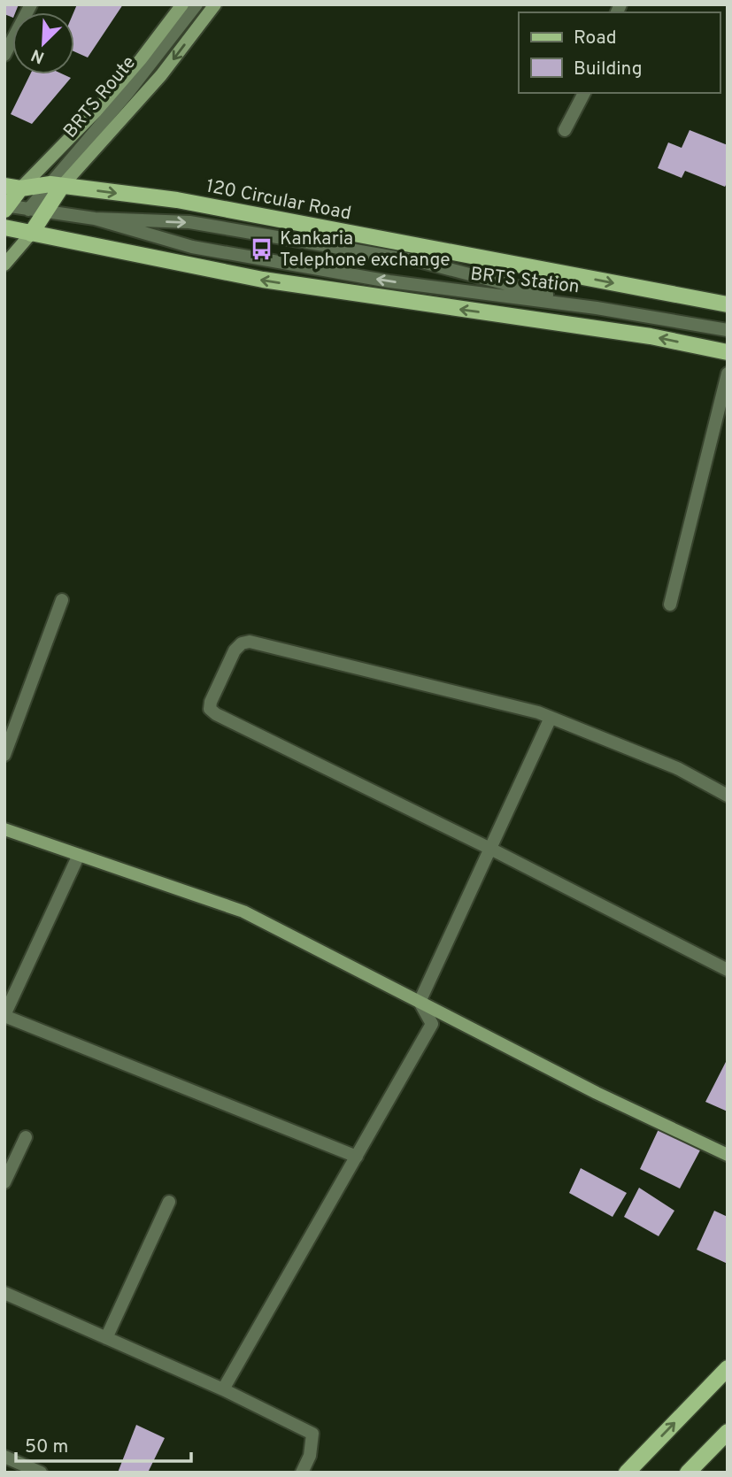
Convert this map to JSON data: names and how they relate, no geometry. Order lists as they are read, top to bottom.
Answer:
{
  "streets": {
    "main road": ["120 Circular Road"],
    "street": ["BRTS Route", "BRTS Station"]
  },
  "crossings": [
    ["BRTS Route", "120 Circular Road"]
  ],
  "places": {
    "bus stop": ["Kankaria Telephone exchange"]
  },
  "legend": ["Road", "Building"],
  "scale_bar": "50 m",
  "north": "bottom left"
}
